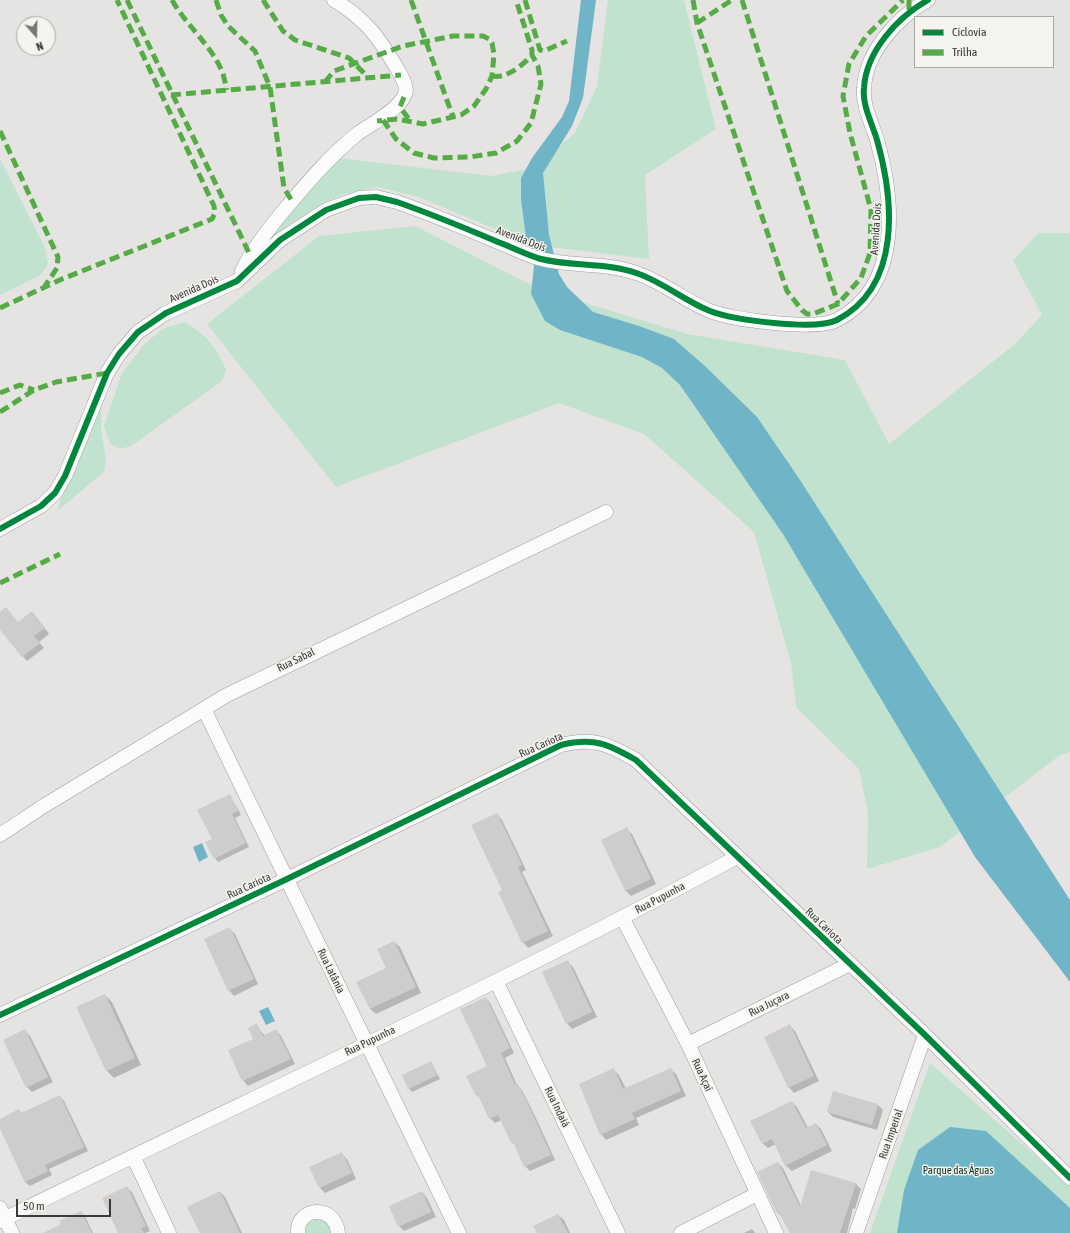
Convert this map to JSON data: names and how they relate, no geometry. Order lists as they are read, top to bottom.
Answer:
{
  "streets": {
    "street": [
      "Avenida Dois",
      "Rua Sabal",
      "Rua Cariota",
      "Rua Pupunha",
      "Rua Latânia",
      "Rua Juçara",
      "Rua Açaí",
      "Rua Indaiá",
      "Rua Imperial"
    ]
  },
  "crossings": [
    ["Rua Sabal", "Rua Latânia"],
    ["Rua Cariota", "Rua Pupunha"],
    ["Rua Cariota", "Rua Latânia"],
    ["Rua Cariota", "Rua Juçara"],
    ["Rua Cariota", "Rua Imperial"],
    ["Rua Pupunha", "Rua Latânia"],
    ["Rua Pupunha", "Rua Açaí"],
    ["Rua Pupunha", "Rua Indaiá"],
    ["Rua Juçara", "Rua Açaí"]
  ],
  "parks": ["Parque das Águas"],
  "legend": ["Ciclovia", "Trilha"],
  "scale_bar": "50 m",
  "north": "bottom"
}
